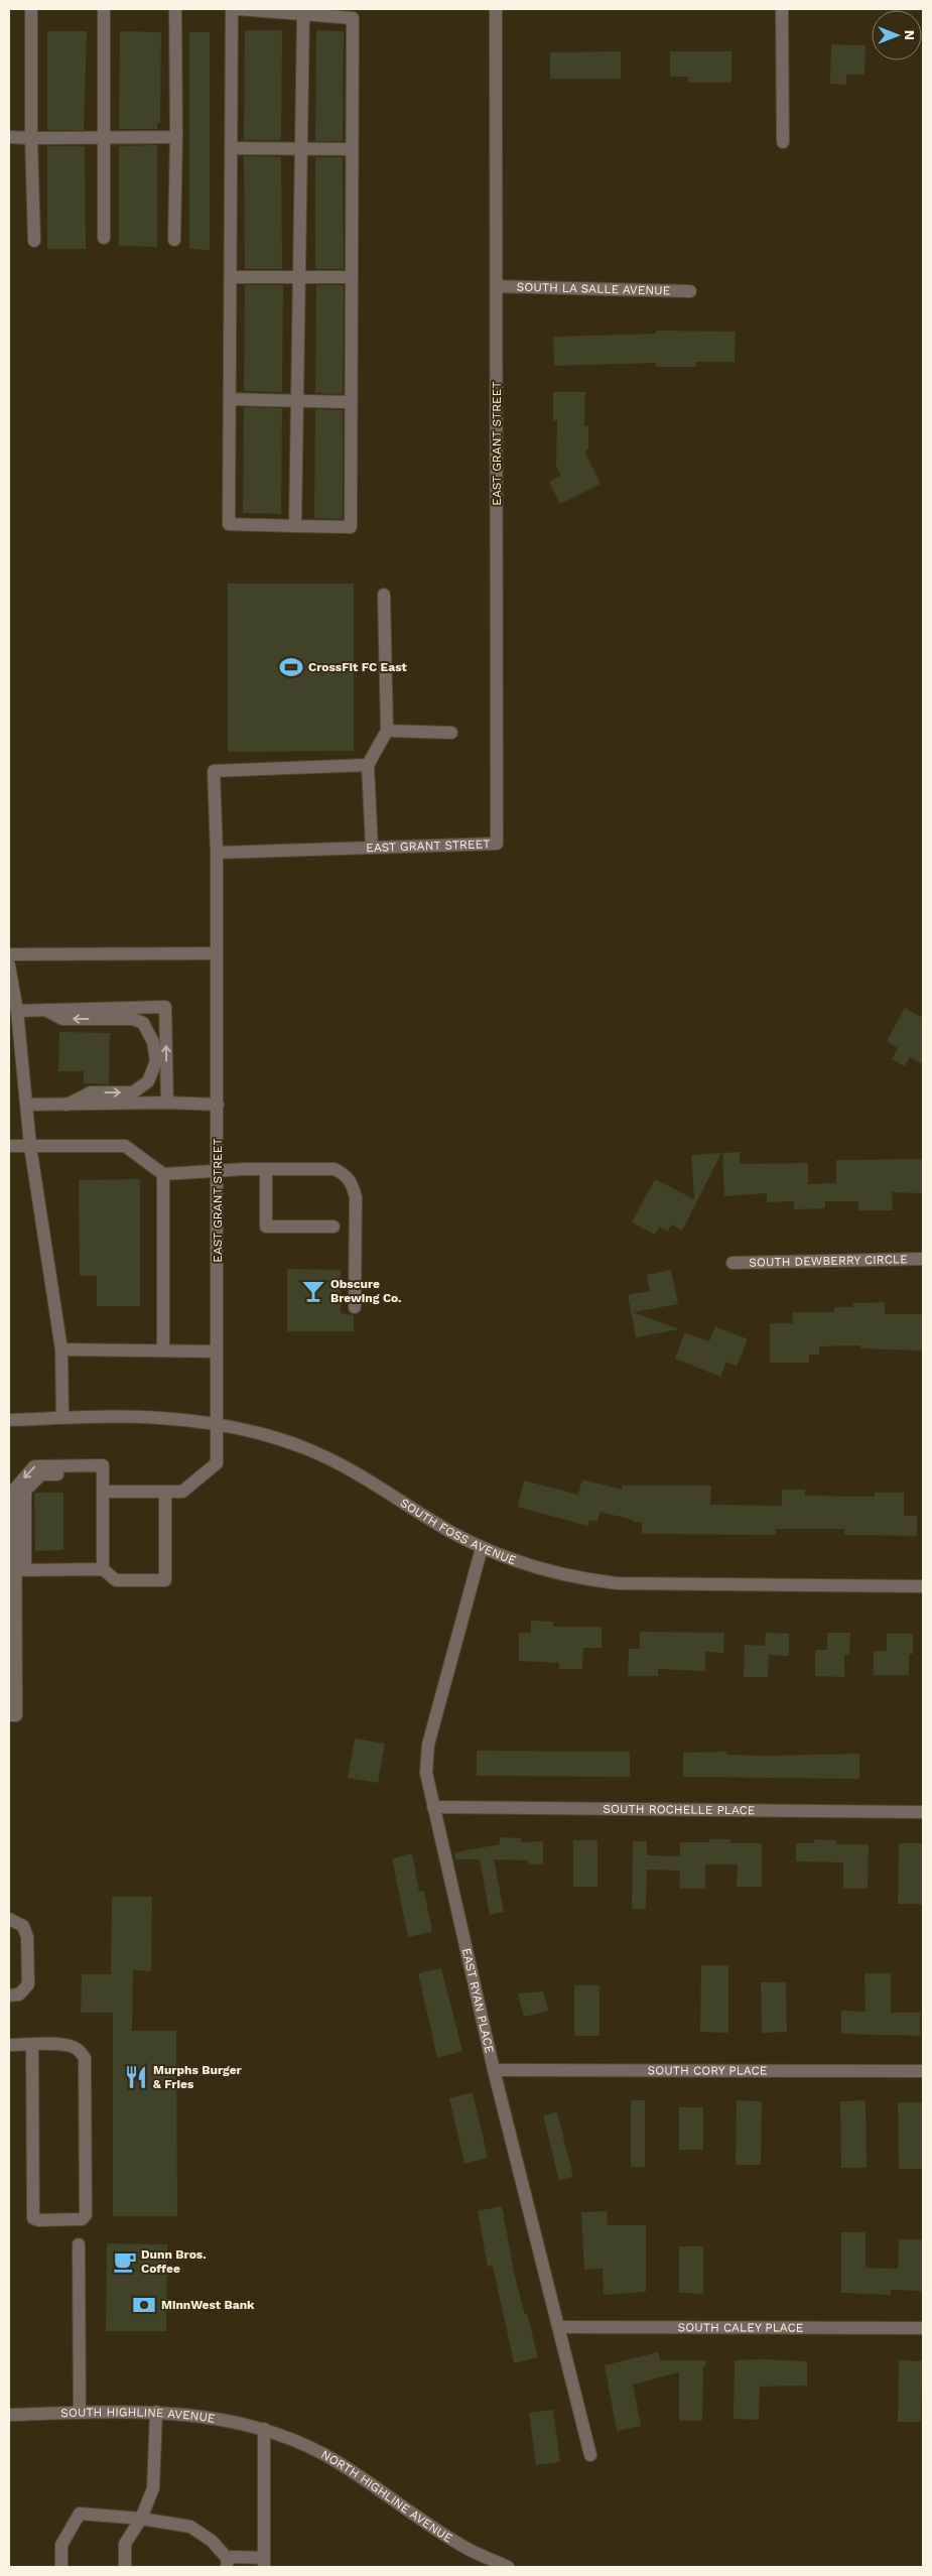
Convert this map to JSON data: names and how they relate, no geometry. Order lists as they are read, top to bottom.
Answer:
{
  "streets": {
    "street": [
      "SOUTH LA SALLE AVENUE",
      "EAST GRANT STREET",
      "SOUTH DEWBERRY CIRCLE",
      "SOUTH FOSS AVENUE",
      "SOUTH ROCHELLE PLACE",
      "EAST RYAN PLACE",
      "SOUTH CORY PLACE",
      "SOUTH CALEY PLACE",
      "SOUTH HIGHLINE AVENUE",
      "NORTH HIGHLINE AVENUE"
    ]
  },
  "crossings": [
    ["SOUTH LA SALLE AVENUE", "EAST GRANT STREET"],
    ["EAST GRANT STREET", "SOUTH FOSS AVENUE"],
    ["SOUTH FOSS AVENUE", "EAST RYAN PLACE"],
    ["SOUTH ROCHELLE PLACE", "EAST RYAN PLACE"],
    ["EAST RYAN PLACE", "SOUTH CORY PLACE"],
    ["EAST RYAN PLACE", "SOUTH CALEY PLACE"],
    ["SOUTH HIGHLINE AVENUE", "NORTH HIGHLINE AVENUE"]
  ],
  "places": {
    "sports": ["CrossFit FC East"],
    "bar": ["Obscure Brewing Co."],
    "restaurant": ["Murphs Burger & Fries"],
    "cafe": ["Dunn Bros. Coffee"],
    "bank": ["MinnWest Bank"]
  },
  "north": "right"
}
